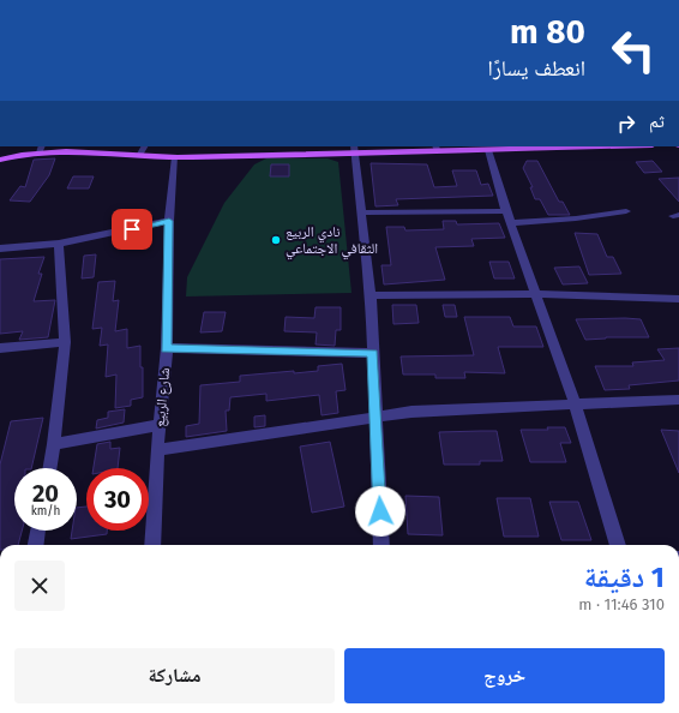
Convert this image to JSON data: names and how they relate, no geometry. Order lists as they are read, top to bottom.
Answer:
{
  "streets": {
    "street": ["شارع الربيع"]
  },
  "places": ["نادي الربيع الثقافي الاجتماعي"],
  "page": {
    "turn": ["80 m", "انعطف يسارًا"],
    "then": "ثم",
    "speed": "20 km/h",
    "limit": "30",
    "heading": ["1 دقيقة", "310 m · 11:46"],
    "buttons": ["خروج", "مشاركة"]
  }
}
